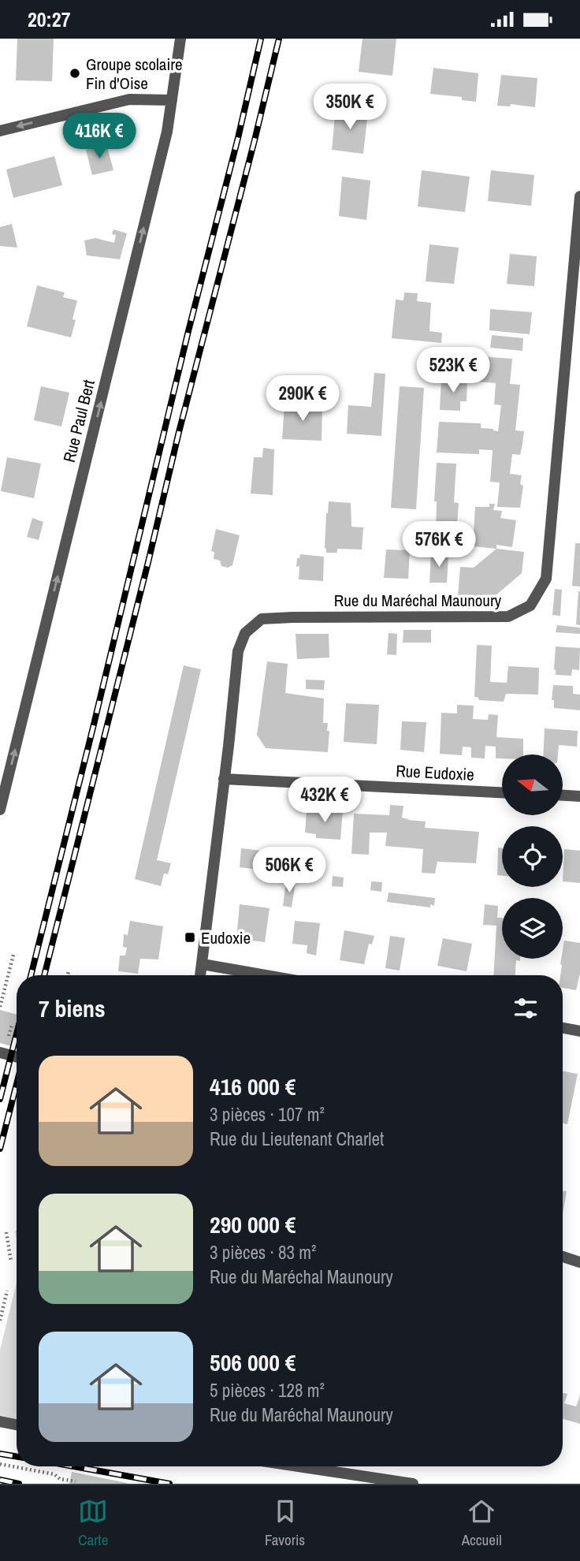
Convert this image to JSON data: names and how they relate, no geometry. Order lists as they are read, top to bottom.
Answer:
{
  "streets": {
    "street": ["Rue Paul Bert", "Rue du Maréchal Maunoury", "Rue Eudoxie"]
  },
  "crossings": [
    ["Rue du Maréchal Maunoury", "Rue Eudoxie"]
  ],
  "one_way": ["Rue Paul Bert"],
  "places": {
    "other": ["Groupe scolaire Fin d'Oise"],
    "transit": ["Eudoxie"]
  },
  "north": "left",
  "page": {
    "status": "20:27",
    "price": [
      "350K €",
      "416K €",
      "523K €",
      "290K €",
      "576K €",
      "432K €",
      "506K €"
    ],
    "heading": "7 biens",
    "list": [
      {
        "name": "416 000 €",
        "note": "3 pièces · 107 m² · Rue du Lieutenant Charlet"
      },
      {
        "name": "290 000 €",
        "note": "3 pièces · 83 m² · Rue du Maréchal Maunoury"
      },
      {
        "name": "506 000 €",
        "note": "5 pièces · 128 m² · Rue du Maréchal Maunoury"
      }
    ],
    "tabs": ["Carte", "Favoris", "Accueil"]
  }
}
